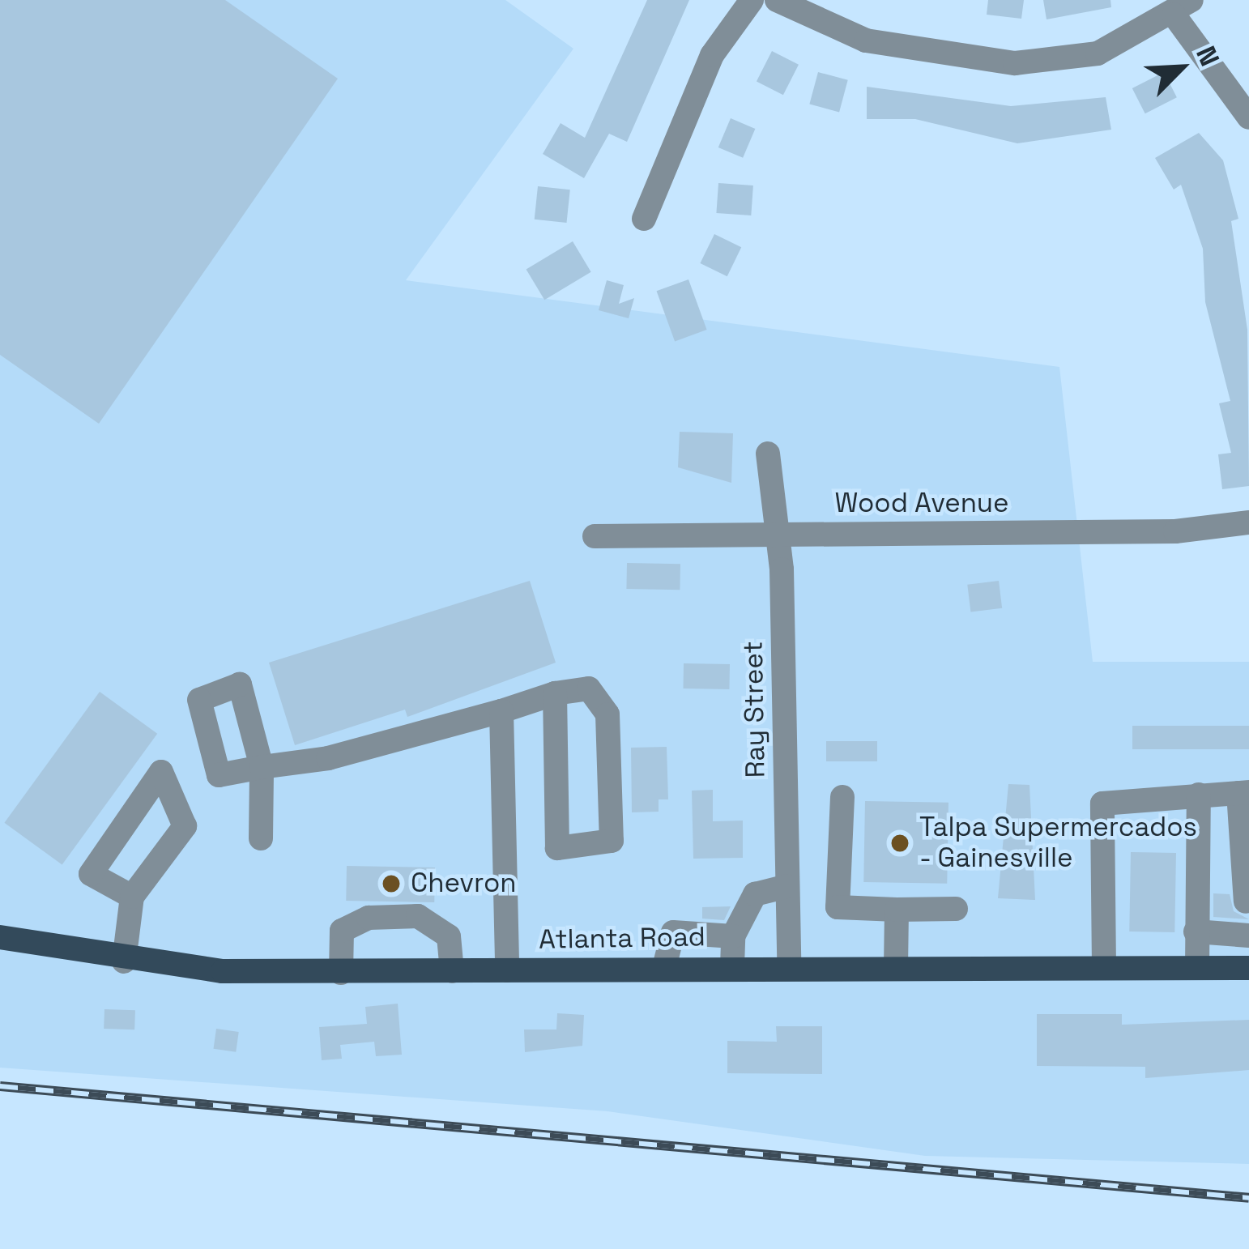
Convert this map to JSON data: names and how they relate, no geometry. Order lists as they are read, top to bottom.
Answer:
{
  "streets": {
    "main road": ["Atlanta Road"],
    "street": ["Wood Avenue", "Ray Street"]
  },
  "crossings": [
    ["Wood Avenue", "Ray Street"],
    ["Ray Street", "Atlanta Road"]
  ],
  "places": ["Talpa Supermercados - Gainesville", "Chevron"],
  "north": "top right"
}
